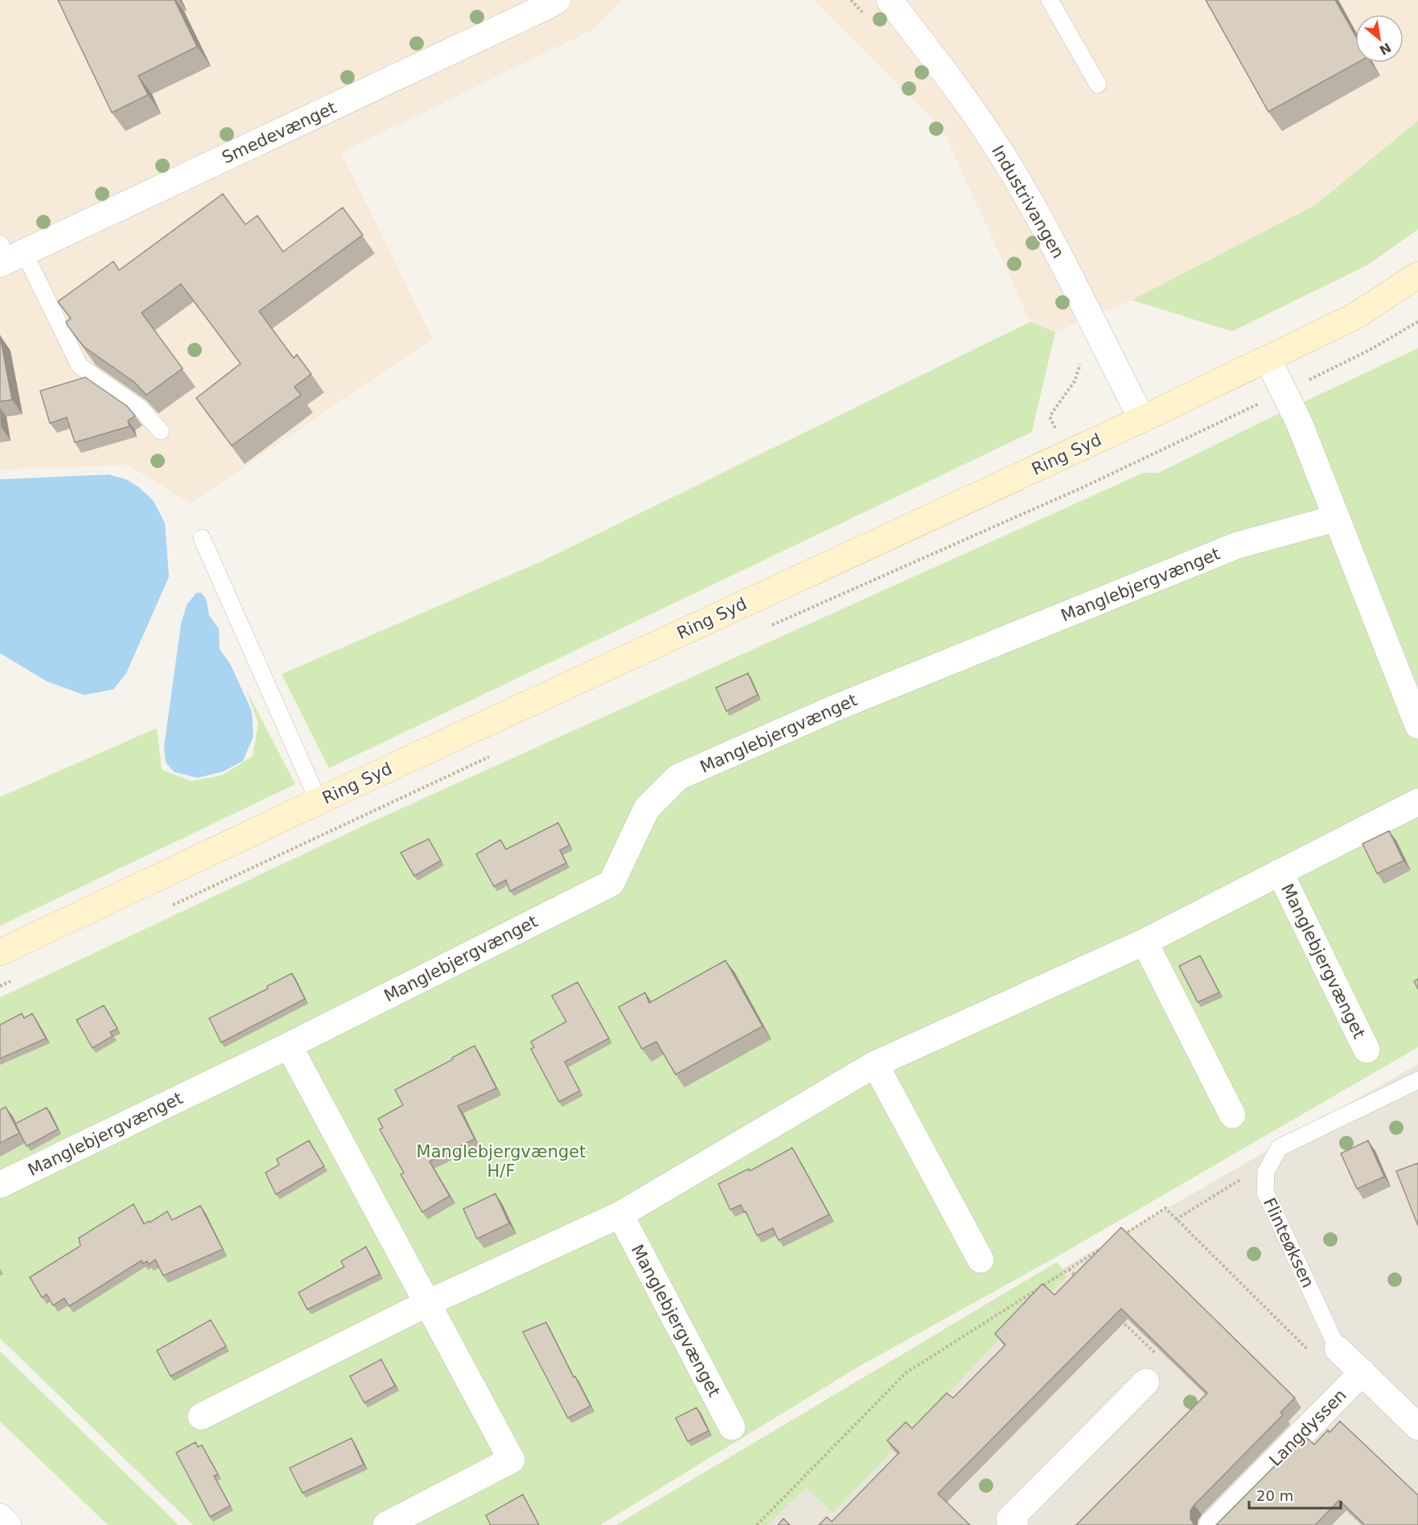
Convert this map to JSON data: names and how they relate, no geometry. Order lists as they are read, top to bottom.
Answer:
{
  "streets": {
    "main road": ["Ring Syd"],
    "street": [
      "Smedevænget",
      "Industrivangen",
      "Manglebjergvænget",
      "Flinteøksen",
      "Langdyssen"
    ]
  },
  "crossings": [
    ["Industrivangen", "Ring Syd"],
    ["Flinteøksen", "Langdyssen"]
  ],
  "parks": ["Manglebjergvænget H/F"],
  "scale_bar": "20 m",
  "north": "bottom right"
}
